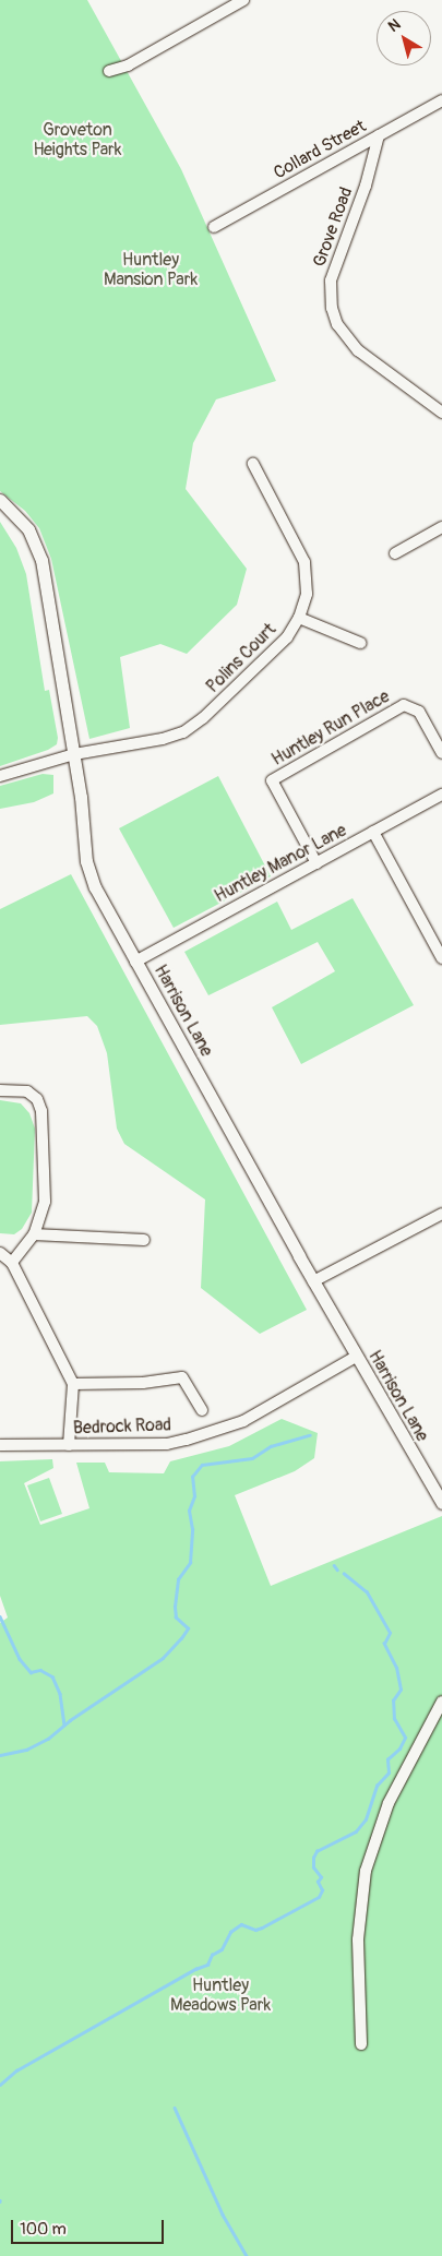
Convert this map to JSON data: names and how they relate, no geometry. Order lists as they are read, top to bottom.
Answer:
{
  "streets": {
    "street": [
      "Collard Street",
      "Grove Road",
      "Polins Court",
      "Huntley Run Place",
      "Huntley Manor Lane",
      "Harrison Lane",
      "Bedrock Road"
    ]
  },
  "crossings": [
    ["Collard Street", "Grove Road"],
    ["Polins Court", "Harrison Lane"],
    ["Huntley Run Place", "Huntley Manor Lane"],
    ["Huntley Manor Lane", "Harrison Lane"],
    ["Harrison Lane", "Bedrock Road"]
  ],
  "parks": ["Groveton Heights Park", "Huntley Mansion Park", "Huntley Meadows Park"],
  "scale_bar": "100 m",
  "north": "top left"
}
